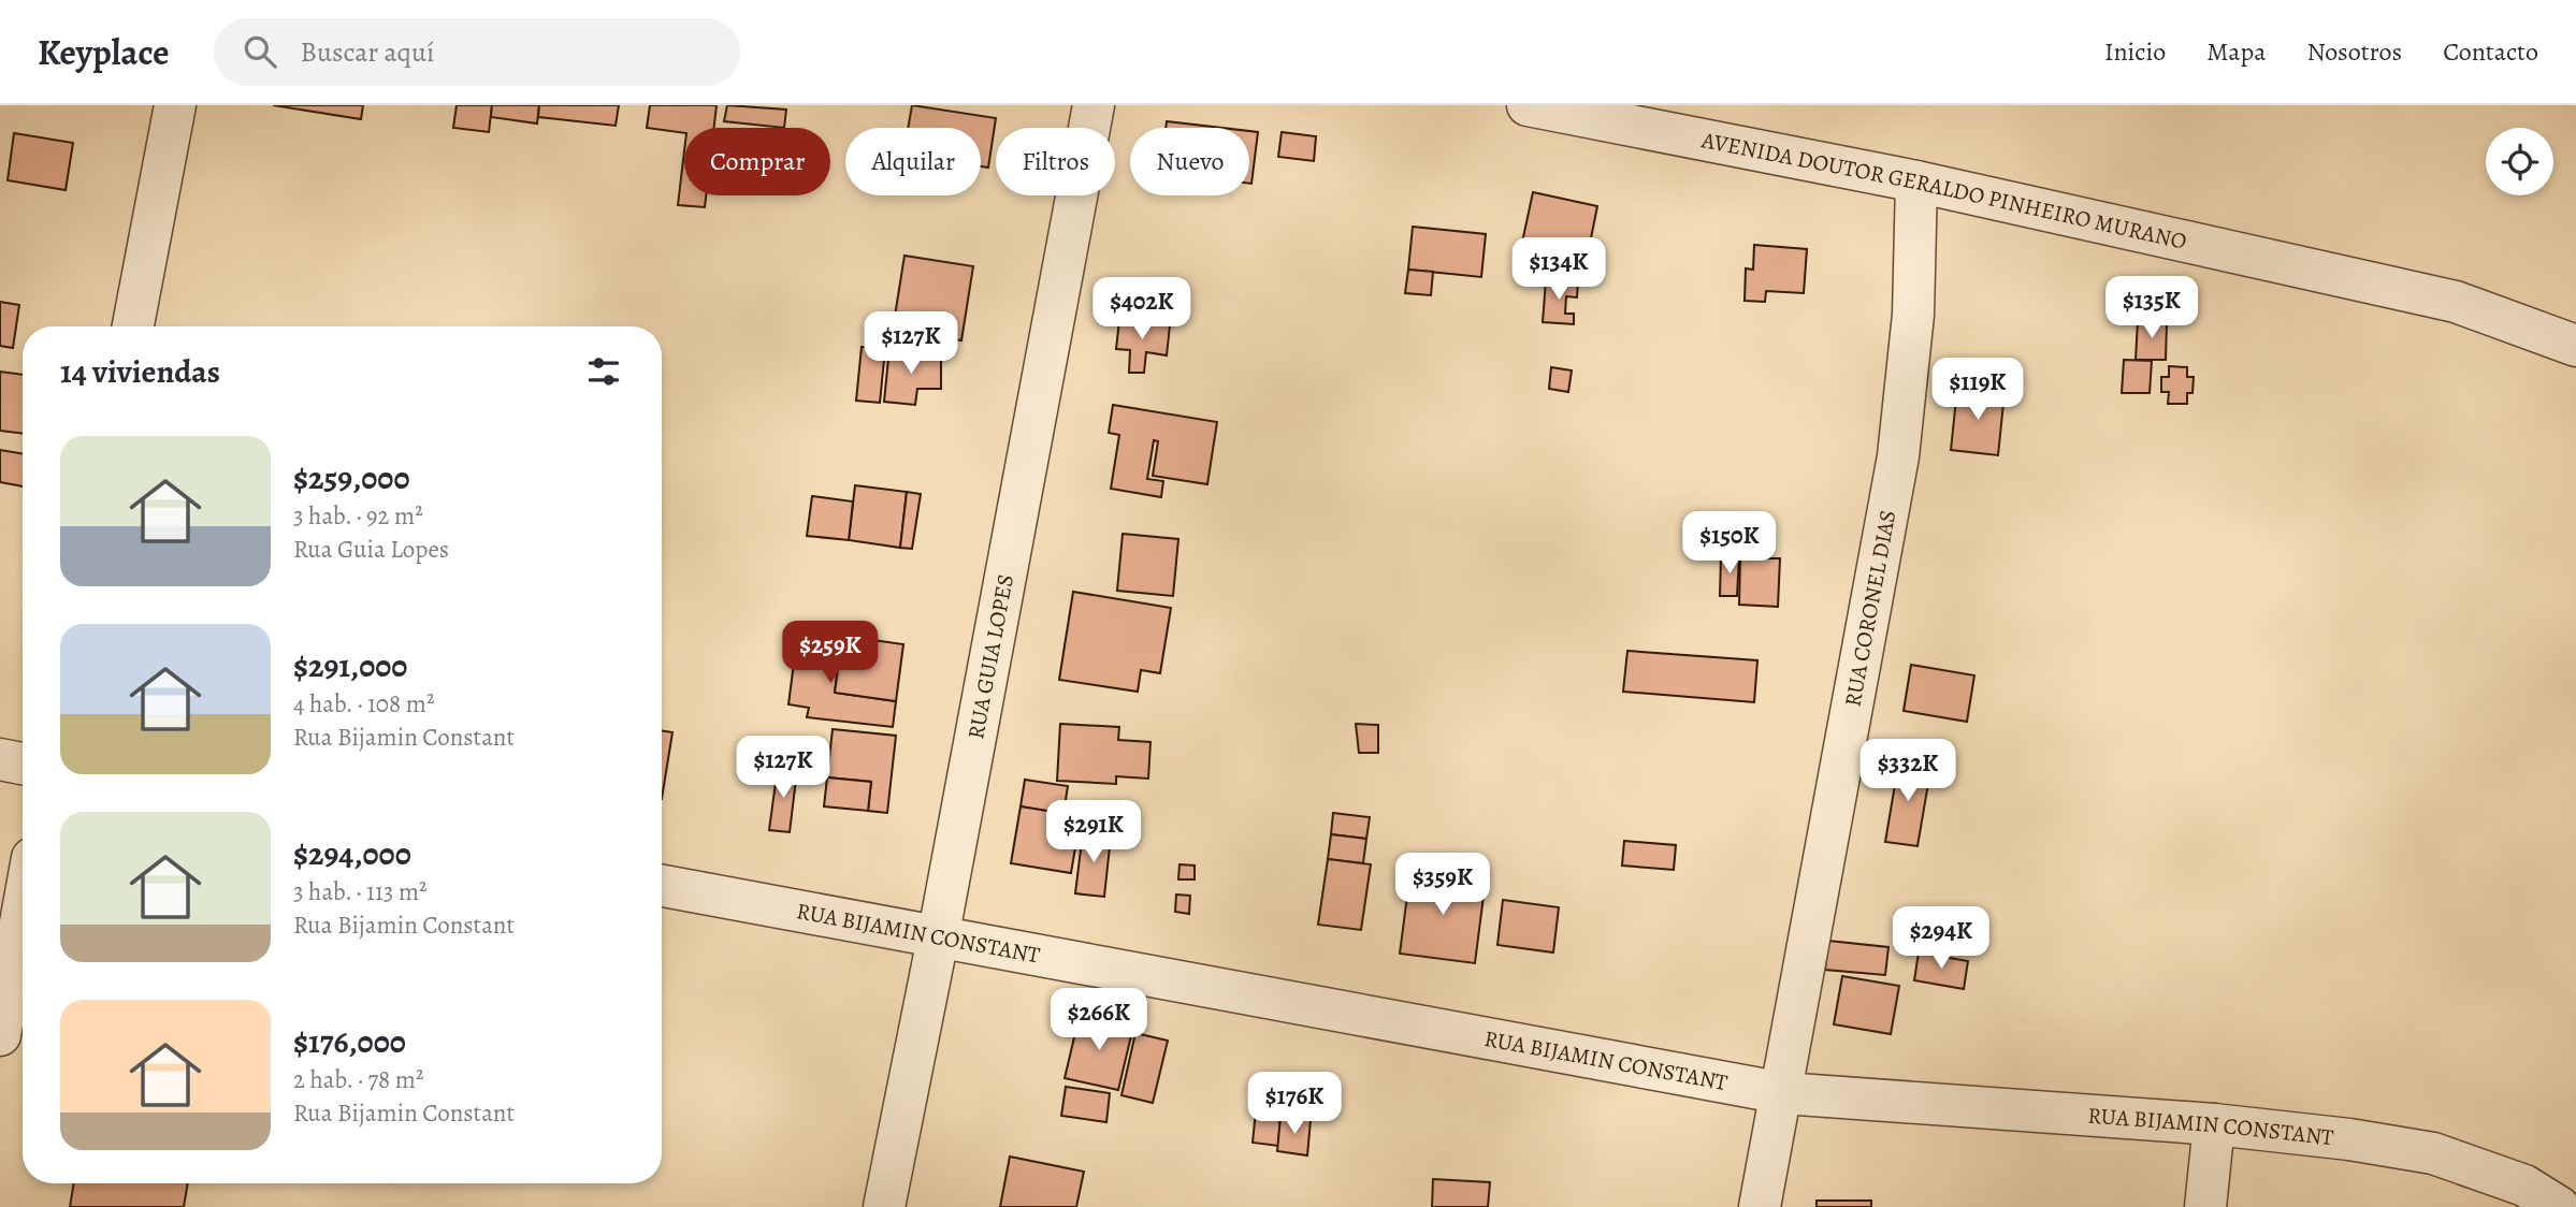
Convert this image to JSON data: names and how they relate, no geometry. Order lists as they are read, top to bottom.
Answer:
{
  "streets": {
    "street": [
      "AVENIDA DOUTOR GERALDO PINHEIRO MURANO",
      "RUA CORONEL DIAS",
      "RUA GUIA LOPES",
      "RUA BIJAMIN CONSTANT"
    ]
  },
  "crossings": [
    ["AVENIDA DOUTOR GERALDO PINHEIRO MURANO", "RUA CORONEL DIAS"],
    ["RUA CORONEL DIAS", "RUA BIJAMIN CONSTANT"],
    ["RUA GUIA LOPES", "RUA BIJAMIN CONSTANT"]
  ],
  "page": {
    "header": "Keyplace",
    "search": "Buscar aquí",
    "nav": [
      "Inicio",
      "Mapa",
      "Nosotros",
      "Contacto"
    ],
    "chip": [
      "Comprar",
      "Alquilar",
      "Filtros",
      "Nuevo"
    ],
    "price": [
      "$134K",
      "$135K",
      "$402K",
      "$127K",
      "$119K",
      "$150K",
      "$259K",
      "$127K",
      "$332K",
      "$291K",
      "$359K",
      "$294K",
      "$266K",
      "$176K"
    ],
    "heading": "14 viviendas",
    "list": [
      {
        "name": "$259,000",
        "note": "3 hab. · 92 m² · Rua Guia Lopes"
      },
      {
        "name": "$291,000",
        "note": "4 hab. · 108 m² · Rua Bijamin Constant"
      },
      {
        "name": "$294,000",
        "note": "3 hab. · 113 m² · Rua Bijamin Constant"
      },
      {
        "name": "$176,000",
        "note": "2 hab. · 78 m² · Rua Bijamin Constant"
      }
    ]
  }
}
